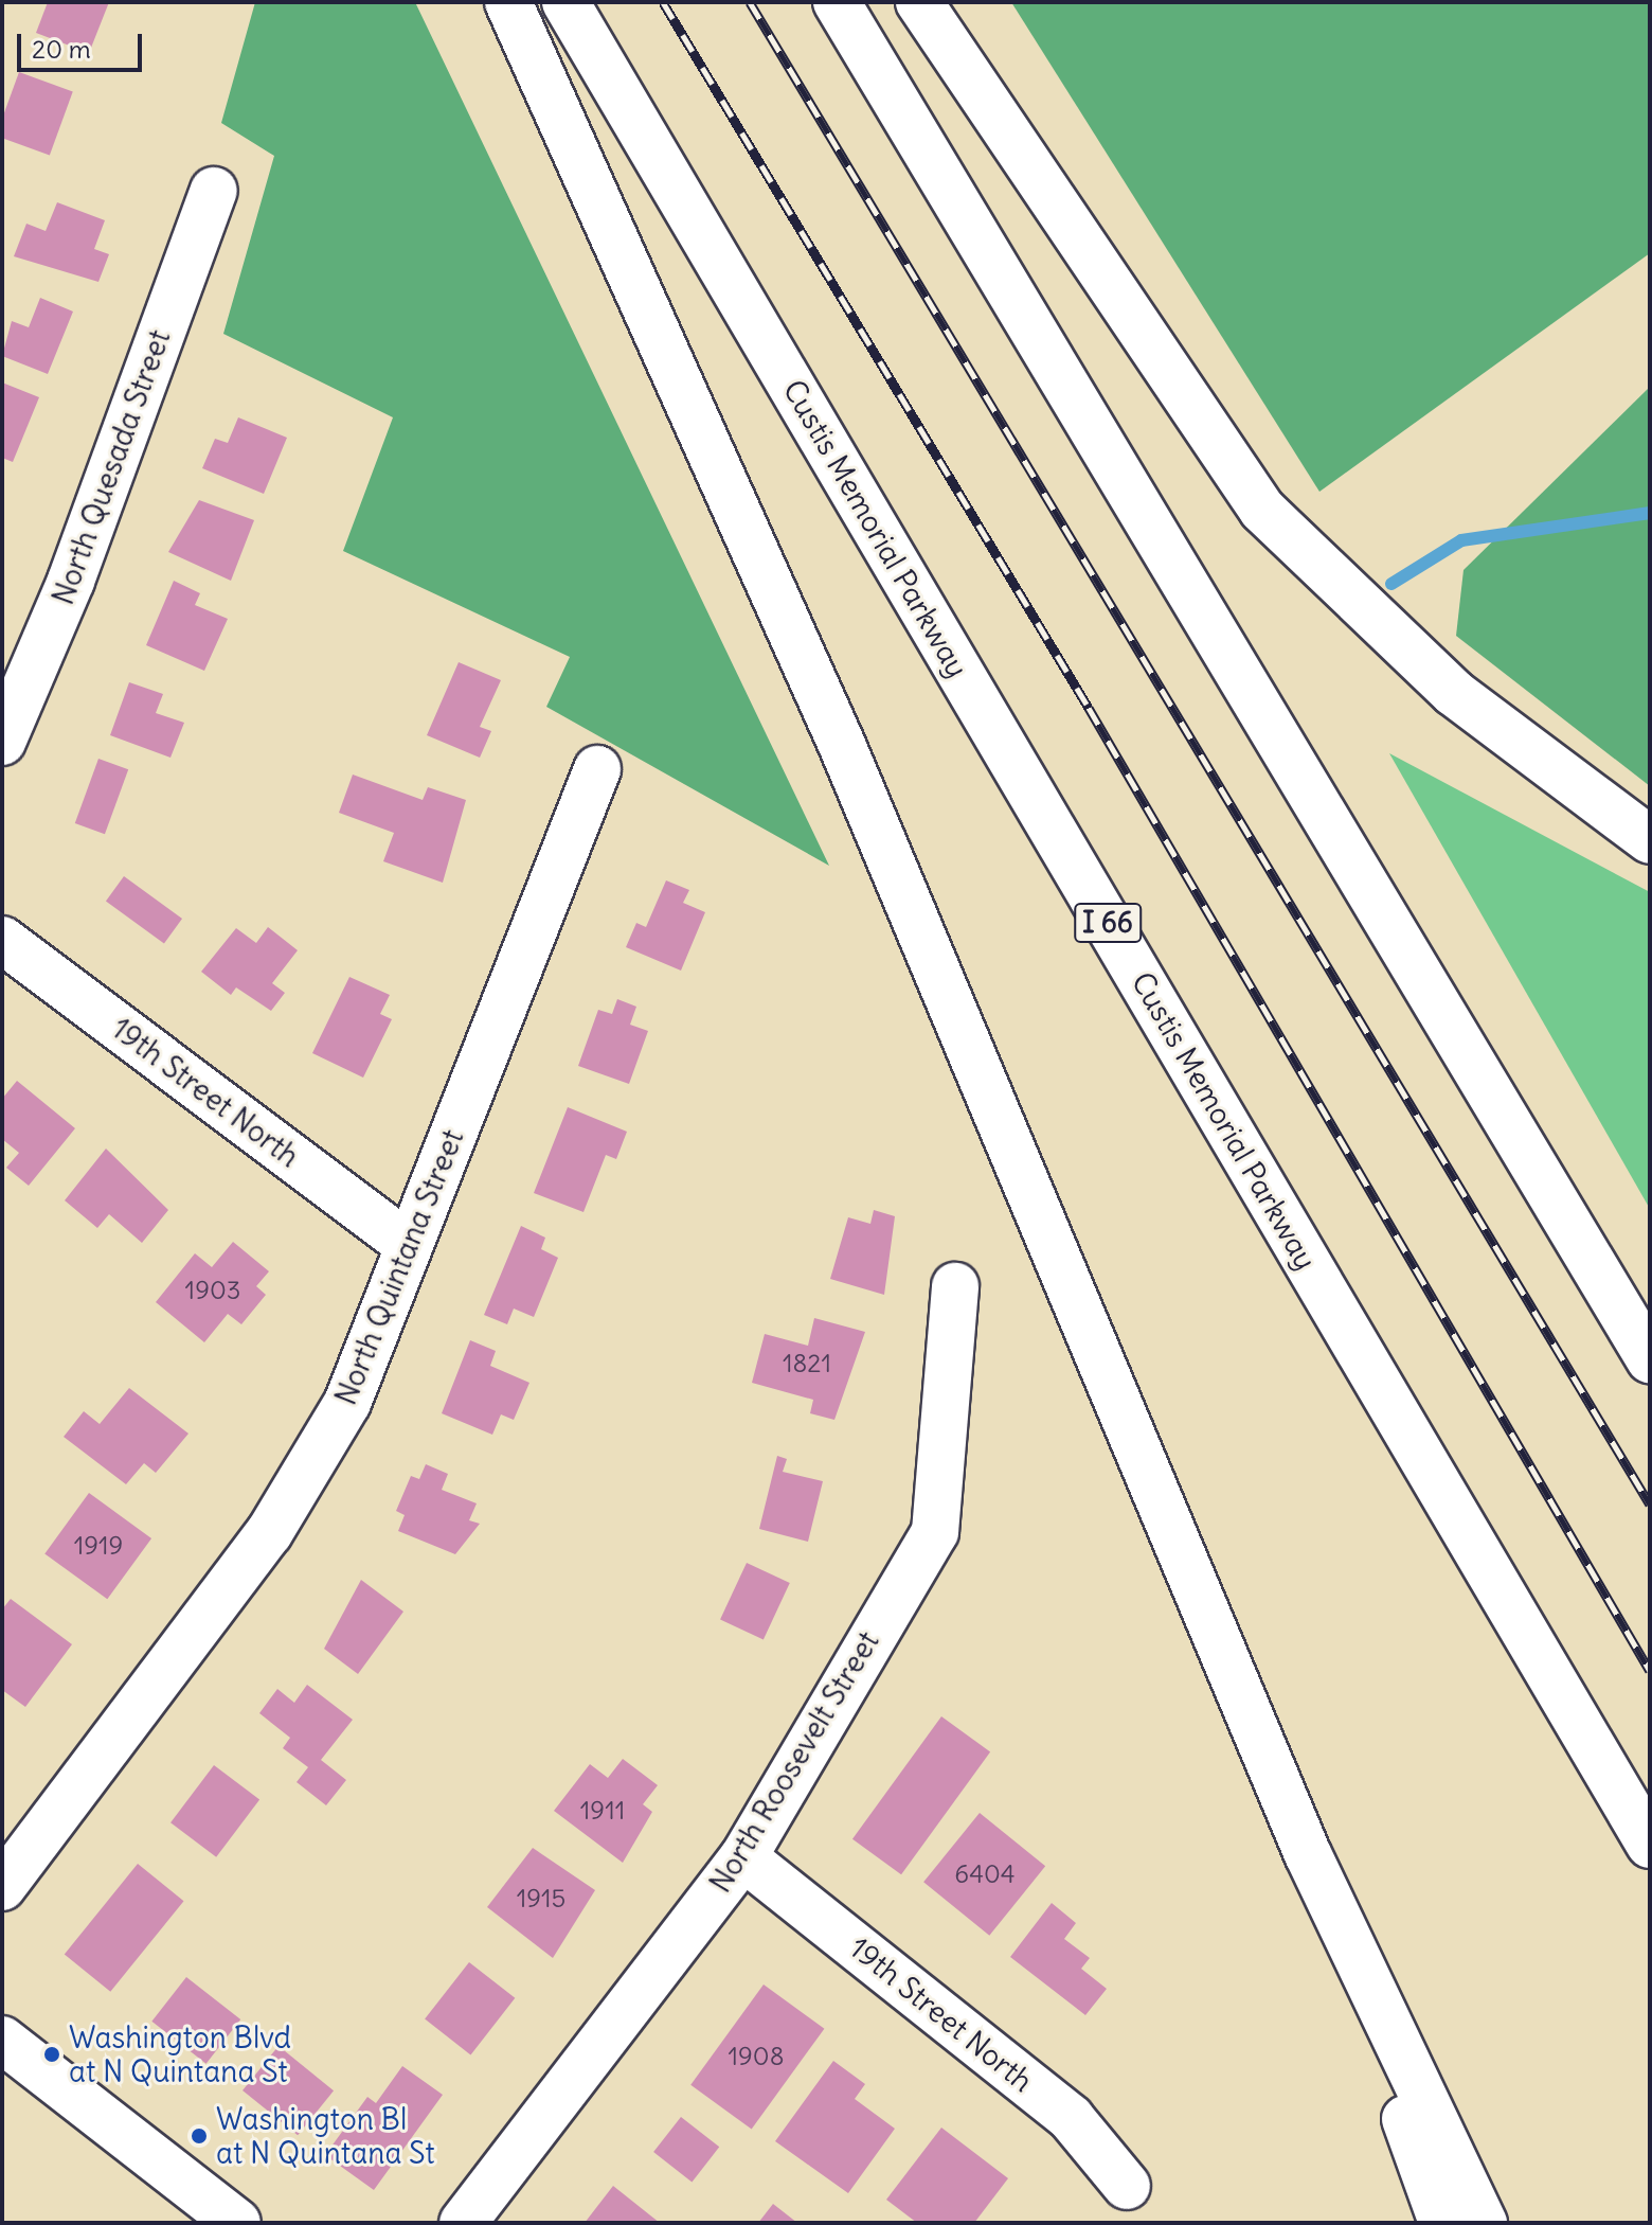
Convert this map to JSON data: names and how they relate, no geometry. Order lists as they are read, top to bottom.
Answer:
{
  "streets": {
    "main road": [
      "North Quesada Street",
      "Custis Memorial Parkway",
      "I 66",
      "19th Street North",
      "North Quintana Street",
      "North Roosevelt Street"
    ]
  },
  "crossings": [
    ["19th Street North", "North Quintana Street"],
    ["19th Street North", "North Roosevelt Street"]
  ],
  "places": ["Washington Blvd at N Quintana St", "Washington Bl at N Quintana St"],
  "house_numbers": [
    "1903",
    "1821",
    "1919",
    "1911",
    "6404",
    "1915",
    "1908"
  ],
  "scale_bar": "20 m"
}
